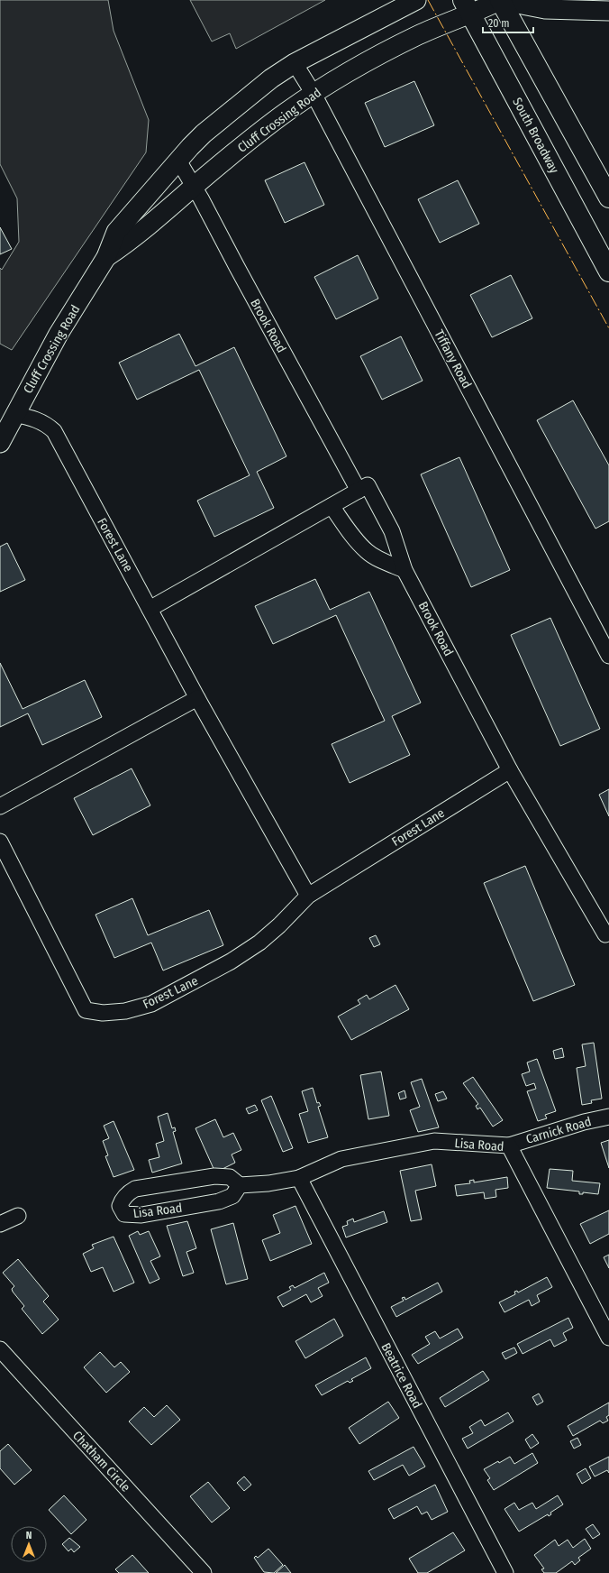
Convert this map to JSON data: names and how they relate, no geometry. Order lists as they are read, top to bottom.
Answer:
{
  "streets": {
    "main road": ["South Broadway"],
    "street": [
      "Cluff Crossing Road",
      "Brook Road",
      "Tiffany Road",
      "Forest Lane",
      "Carnick Road",
      "Lisa Road",
      "Beatrice Road",
      "Chatham Circle"
    ]
  },
  "crossings": [
    ["Cluff Crossing Road", "South Broadway"],
    ["Cluff Crossing Road", "Brook Road"],
    ["Cluff Crossing Road", "Tiffany Road"],
    ["Cluff Crossing Road", "Forest Lane"],
    ["Brook Road", "Forest Lane"],
    ["Carnick Road", "Lisa Road"],
    ["Lisa Road", "Beatrice Road"]
  ],
  "scale_bar": "20 m",
  "north": "top"
}
